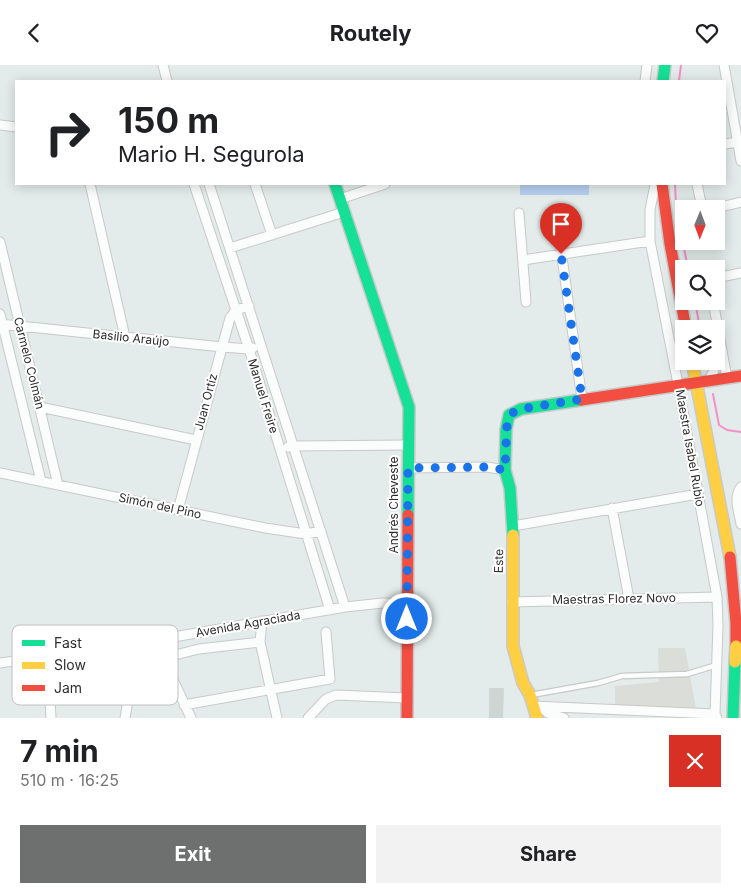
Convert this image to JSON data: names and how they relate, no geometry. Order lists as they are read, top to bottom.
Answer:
{
  "streets": {
    "main road": ["Andrés Cheveste", "Este"],
    "street": [
      "Basilio Araújo",
      "Carmelo Colmán",
      "Manuel Freire",
      "Juan Ortíz",
      "Maestra Isabel Rubio",
      "Simón del Pino",
      "Maestras Florez Novo",
      "Avenida Agraciada"
    ]
  },
  "crossings": [
    ["Basilio Araújo", "Carmelo Colmán"],
    ["Basilio Araújo", "Manuel Freire"],
    ["Basilio Araújo", "Juan Ortíz"],
    ["Carmelo Colmán", "Simón del Pino"],
    ["Manuel Freire", "Juan Ortíz"],
    ["Manuel Freire", "Simón del Pino"],
    ["Manuel Freire", "Avenida Agraciada"],
    ["Juan Ortíz", "Simón del Pino"],
    ["Maestra Isabel Rubio", "Maestras Florez Novo"],
    ["Andrés Cheveste", "Avenida Agraciada"],
    ["Este", "Maestras Florez Novo"]
  ],
  "legend": ["Fast", "Slow", "Jam"],
  "north": "bottom",
  "page": {
    "header": "Routely",
    "turn": ["150 m", "Mario H. Segurola"],
    "heading": ["7 min", "510 m · 16:25"],
    "buttons": ["Exit", "Share"]
  }
}
